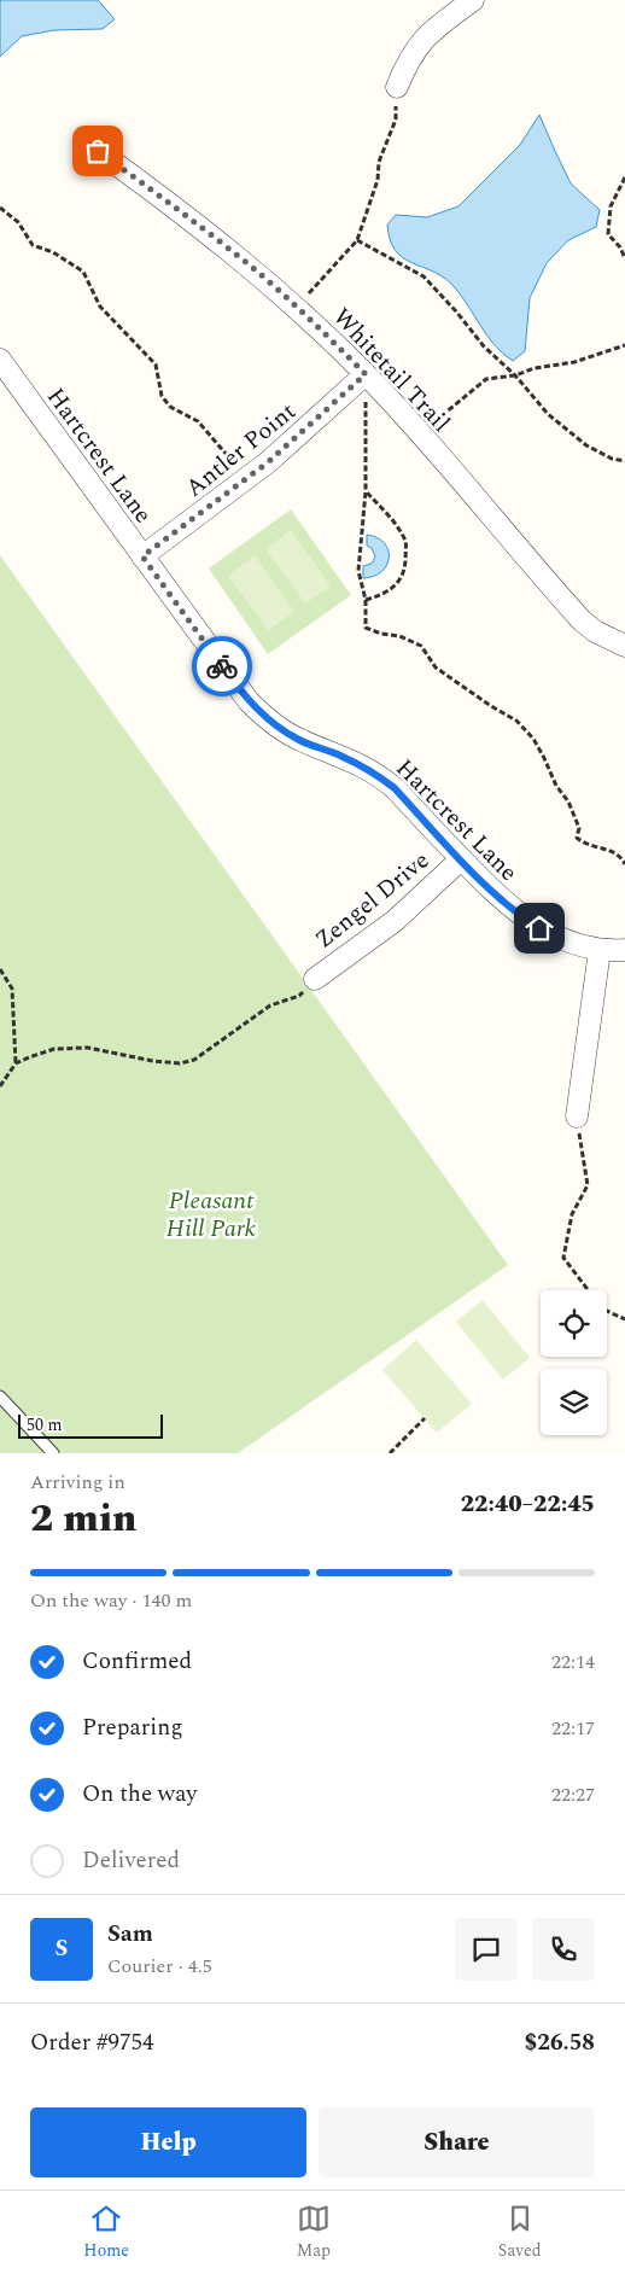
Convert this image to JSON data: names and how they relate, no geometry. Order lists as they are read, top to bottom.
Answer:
{
  "streets": {
    "street": [
      "Whitetail Trail",
      "Antler Point",
      "Hartcrest Lane",
      "Zengel Drive"
    ]
  },
  "crossings": [
    ["Whitetail Trail", "Antler Point"],
    ["Antler Point", "Hartcrest Lane"],
    ["Hartcrest Lane", "Zengel Drive"]
  ],
  "parks": ["Pleasant Hill Park"],
  "scale_bar": "50 m",
  "page": {
    "scale": "50 m",
    "heading": ["2 min", "Arriving in", "22:40–22:45"],
    "panel": [
      "Sam",
      "Courier · 4.5",
      "Order #9754",
      "$26.58"
    ],
    "bar": "On the way · 140 m",
    "list": [
      ["Confirmed", "22:14"],
      ["Preparing", "22:17"],
      ["On the way", "22:27"],
      "Delivered"
    ],
    "round": "S",
    "buttons": ["Help", "Share"],
    "tabs": ["Home", "Map", "Saved"]
  }
}
